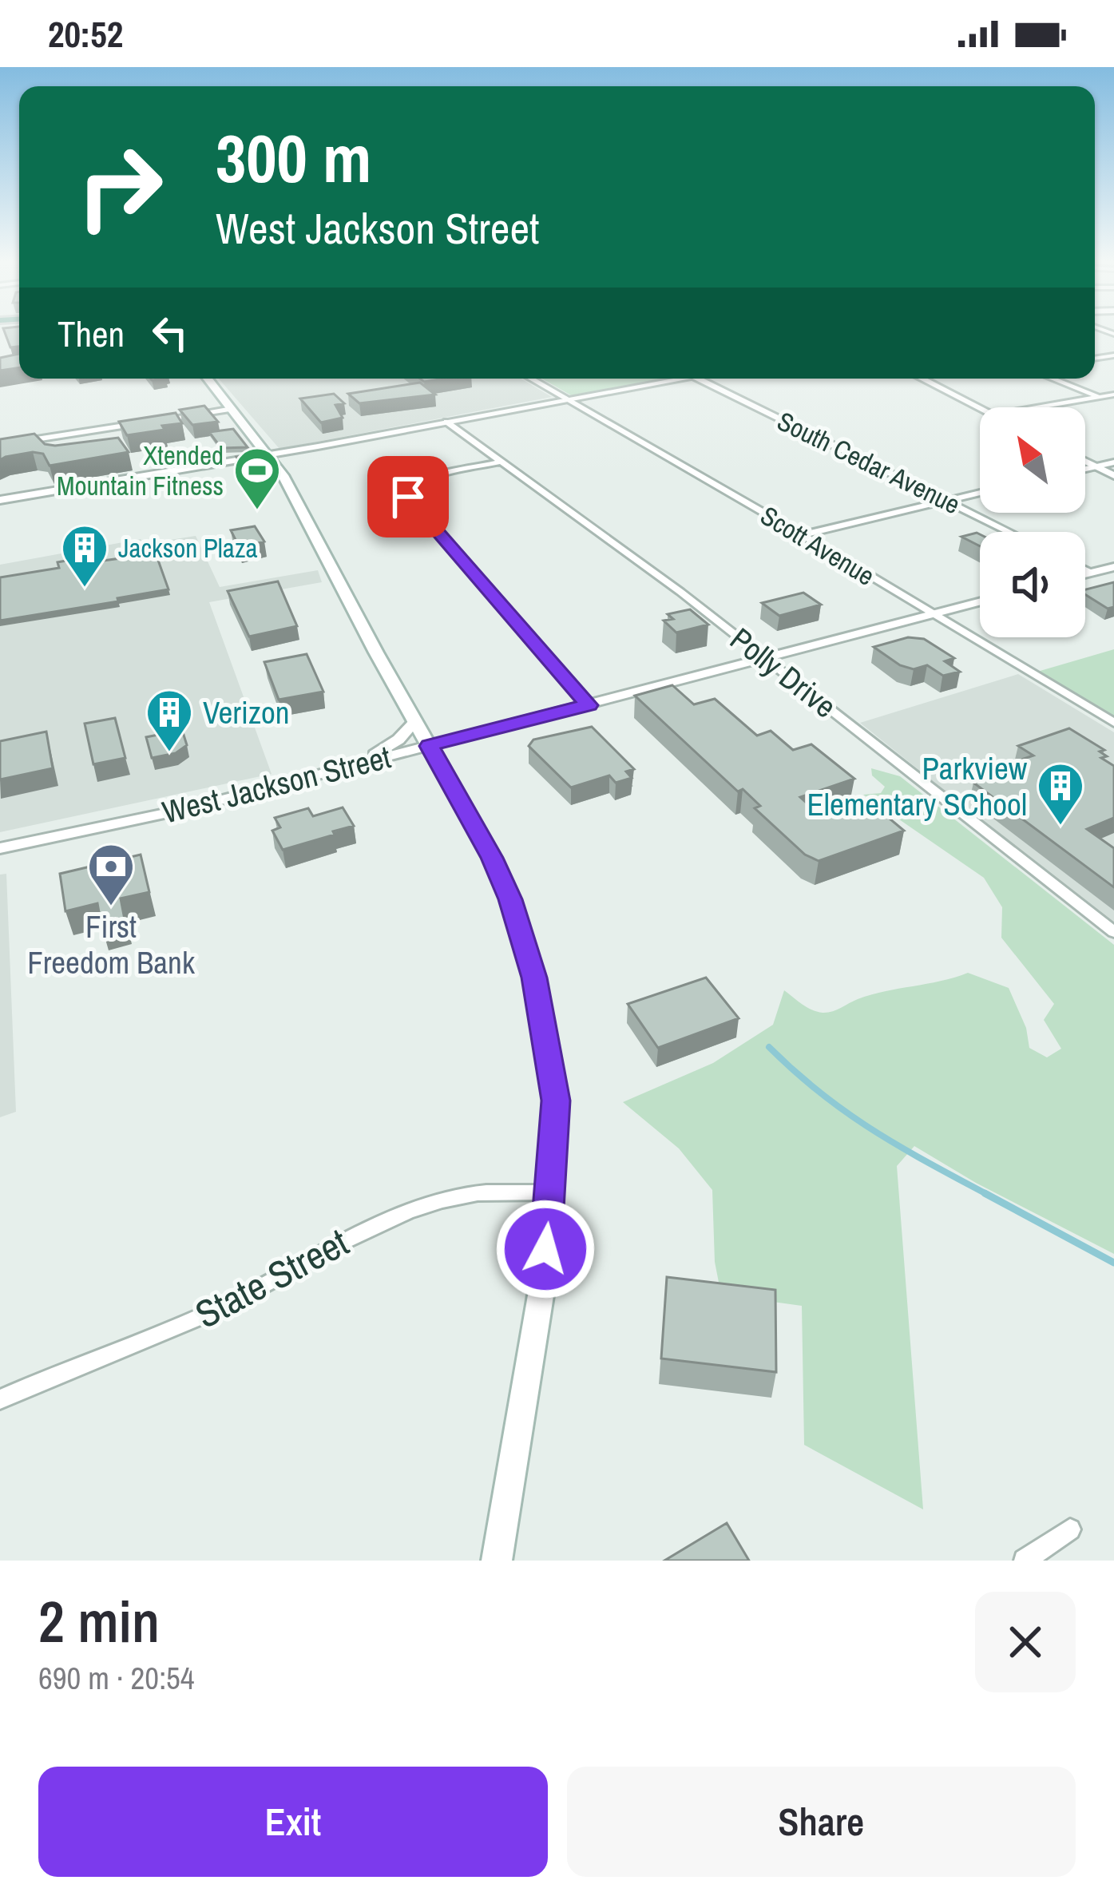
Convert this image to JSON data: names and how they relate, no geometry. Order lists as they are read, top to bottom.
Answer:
{
  "streets": {
    "street": [
      "South Cedar Avenue",
      "Scott Avenue",
      "Polly Drive",
      "West Jackson Street",
      "State Street"
    ]
  },
  "crossings": [
    ["Scott Avenue", "West Jackson Street"],
    ["Polly Drive", "West Jackson Street"]
  ],
  "places": {
    "sports": ["Xtended Mountain Fitness"],
    "building": ["Jackson Plaza", "Verizon", "Parkview Elementary SChool"],
    "bank": ["First Freedom Bank"]
  },
  "north": "top left",
  "page": {
    "status": "20:52",
    "turn": ["300 m", "West Jackson Street"],
    "then": "Then",
    "heading": ["2 min", "690 m · 20:54"],
    "buttons": ["Exit", "Share"]
  }
}
